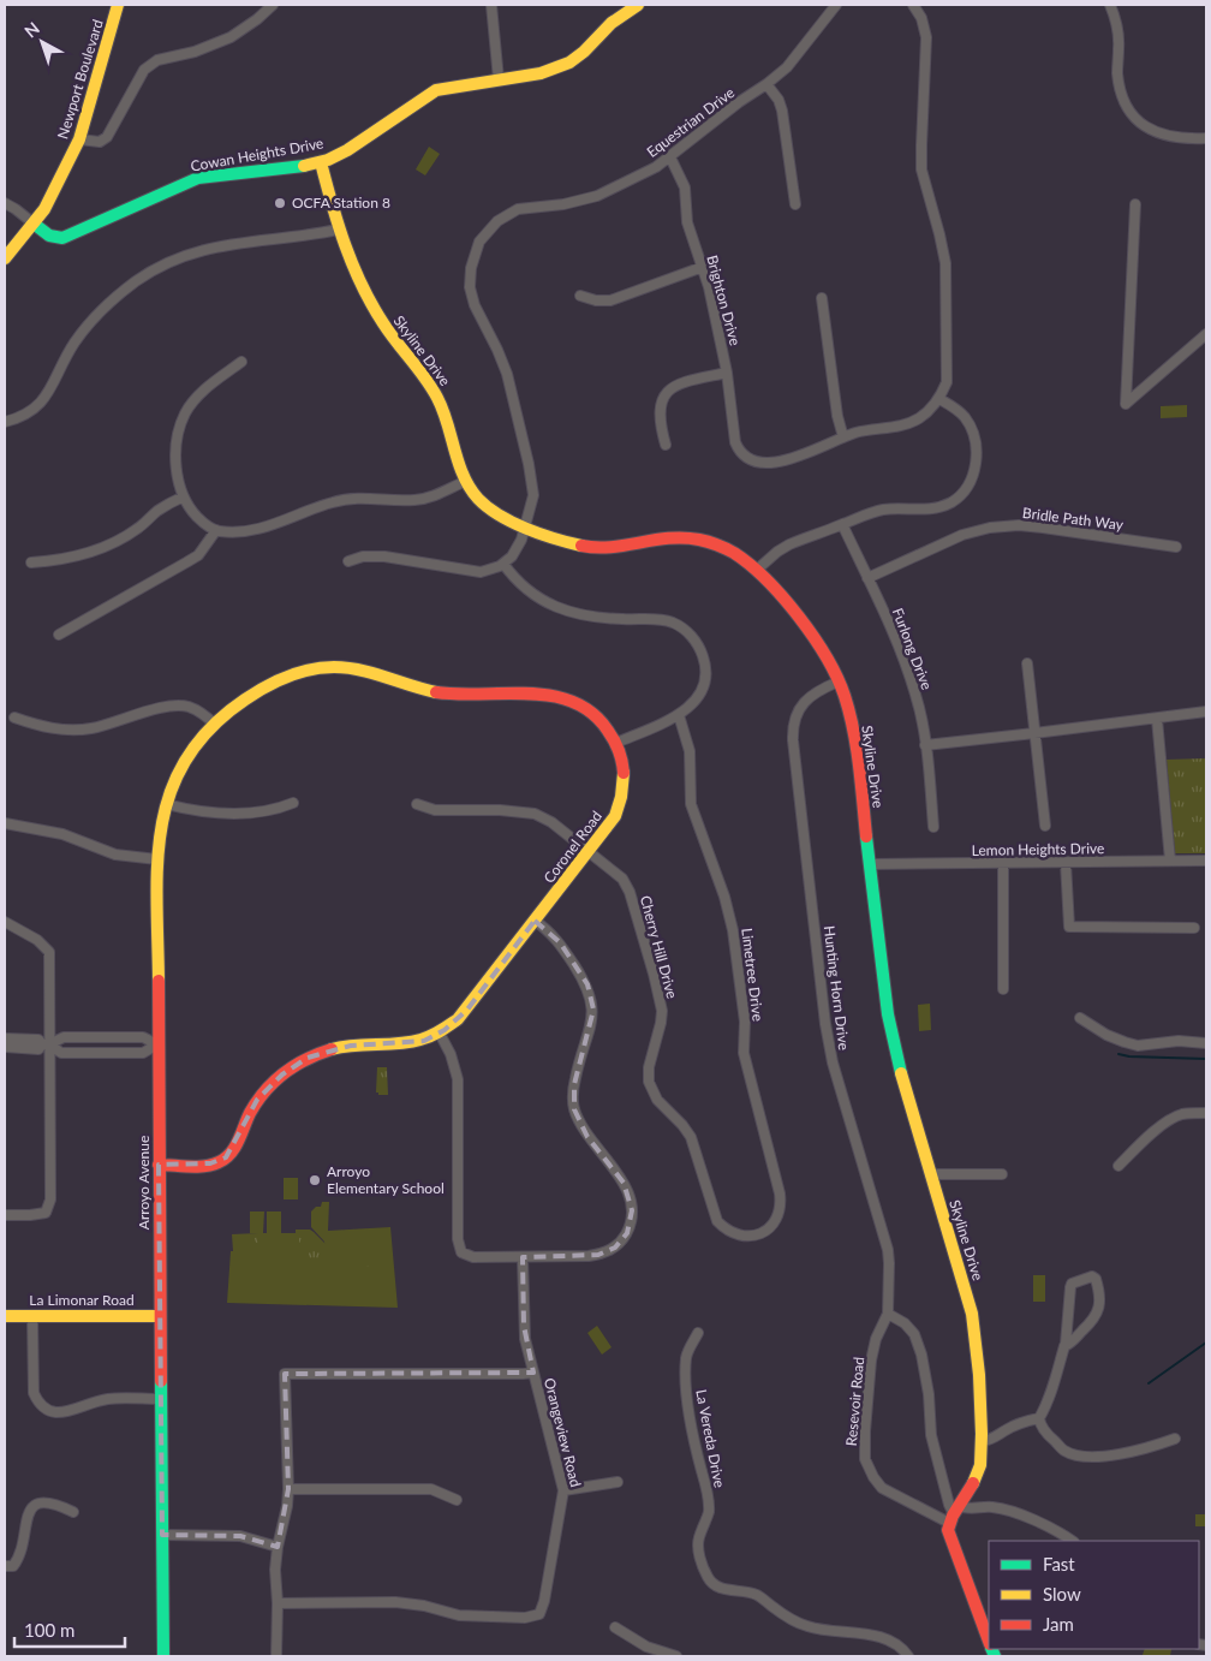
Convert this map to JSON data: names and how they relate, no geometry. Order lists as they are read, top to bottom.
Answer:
{
  "streets": {
    "street": [
      "Newport Boulevard",
      "Equestrian Drive",
      "Cowan Heights Drive",
      "Brighton Drive",
      "Skyline Drive",
      "Bridle Path Way",
      "Furlong Drive",
      "Coronel Road",
      "Lemon Heights Drive",
      "Cherry Hill Drive",
      "Limetree Drive",
      "Hunting Horn Drive",
      "Arroyo Avenue",
      "La Limonar Road",
      "Resevoir Road",
      "Orangeview Road",
      "La Vereda Drive"
    ]
  },
  "crossings": [
    ["Newport Boulevard", "Cowan Heights Drive"],
    ["Equestrian Drive", "Brighton Drive"],
    ["Equestrian Drive", "Skyline Drive"],
    ["Cowan Heights Drive", "Skyline Drive"],
    ["Skyline Drive", "Lemon Heights Drive"],
    ["Skyline Drive", "Hunting Horn Drive"],
    ["Skyline Drive", "Resevoir Road"],
    ["Bridle Path Way", "Furlong Drive"],
    ["Coronel Road", "Cherry Hill Drive"],
    ["Coronel Road", "Arroyo Avenue"],
    ["Cherry Hill Drive", "Limetree Drive"],
    ["Hunting Horn Drive", "Resevoir Road"],
    ["Arroyo Avenue", "La Limonar Road"]
  ],
  "places": ["OCFA Station 8", "Arroyo Elementary School"],
  "legend": ["Fast", "Slow", "Jam"],
  "scale_bar": "100 m",
  "north": "top left"
}
